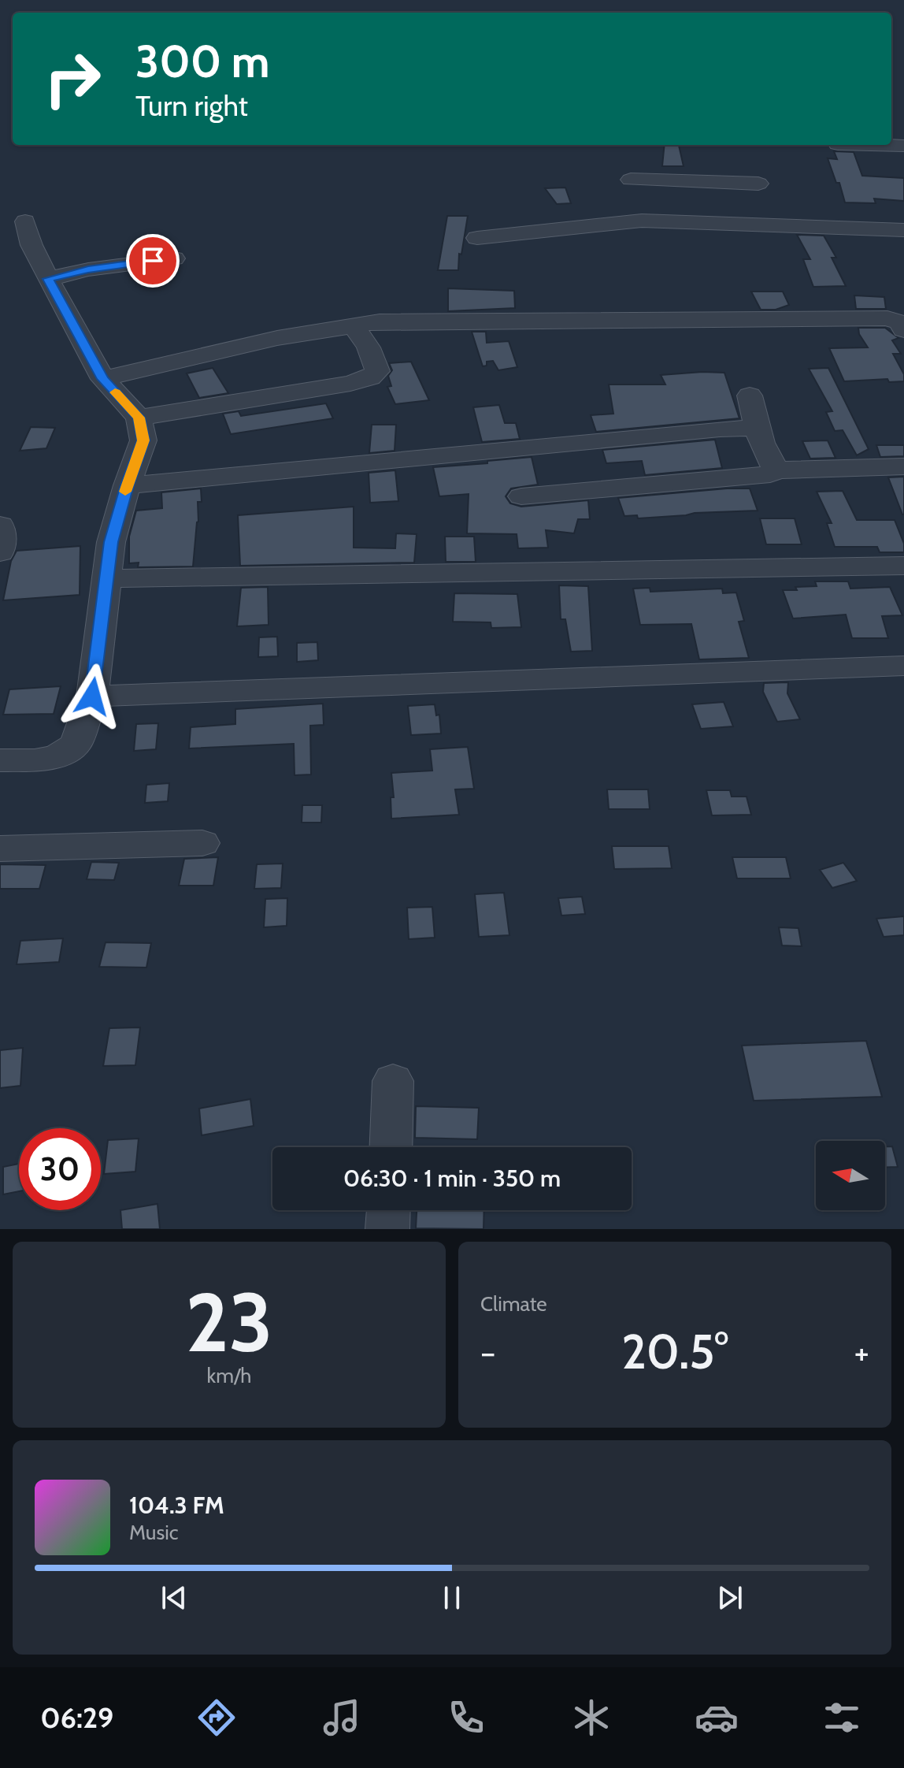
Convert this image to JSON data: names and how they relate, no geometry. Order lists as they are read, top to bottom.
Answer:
{
  "north": "left",
  "page": {
    "turn": ["300 m", "Turn right"],
    "limit": "30",
    "trip": "06:30 · 1 min · 350 m",
    "tile": [
      ["23", "km/h"],
      "Climate"
    ],
    "heat": ["−", "20.5°", "+"],
    "song": ["104.3 FM", "Music"],
    "tabs": "06:29"
  }
}
